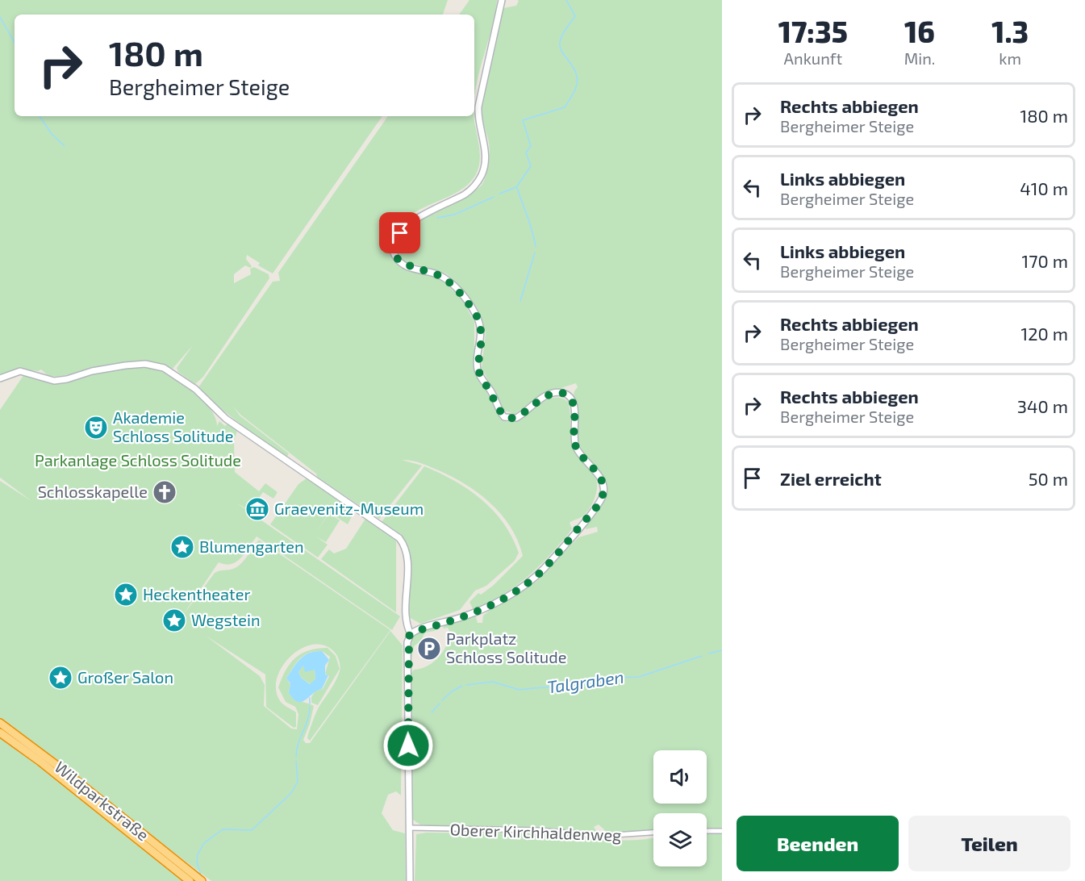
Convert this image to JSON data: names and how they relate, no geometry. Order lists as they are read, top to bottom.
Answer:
{
  "streets": {
    "highway": ["Wildparkstraße"],
    "street": ["Oberer Kirchhaldenweg"]
  },
  "water": ["Talgraben"],
  "parks": ["Parkanlage Schloss Solitude"],
  "places": {
    "theatre": ["Akademie Schloss Solitude"],
    "church": ["Schlosskapelle"],
    "museum": ["Graevenitz-Museum"],
    "place": [
      "Blumengarten",
      "Heckentheater",
      "Wegstein",
      "Großer Salon"
    ],
    "parking": ["Parkplatz Schloss Solitude"]
  },
  "page": {
    "eta": [
      "17:35",
      "Ankunft",
      "16",
      "Min.",
      "1.3",
      "km"
    ],
    "turn": ["180 m", "Bergheimer Steige"],
    "list": [
      {
        "name": "Rechts abbiegen",
        "note": "Bergheimer Steige",
        "value": "180 m"
      },
      {
        "name": "Links abbiegen",
        "note": "Bergheimer Steige",
        "value": "410 m"
      },
      {
        "name": "Links abbiegen",
        "note": "Bergheimer Steige",
        "value": "170 m"
      },
      {
        "name": "Rechts abbiegen",
        "note": "Bergheimer Steige",
        "value": "120 m"
      },
      {
        "name": "Rechts abbiegen",
        "note": "Bergheimer Steige",
        "value": "340 m"
      },
      {
        "name": "Ziel erreicht",
        "value": "50 m"
      }
    ],
    "buttons": ["Beenden", "Teilen"]
  }
}
